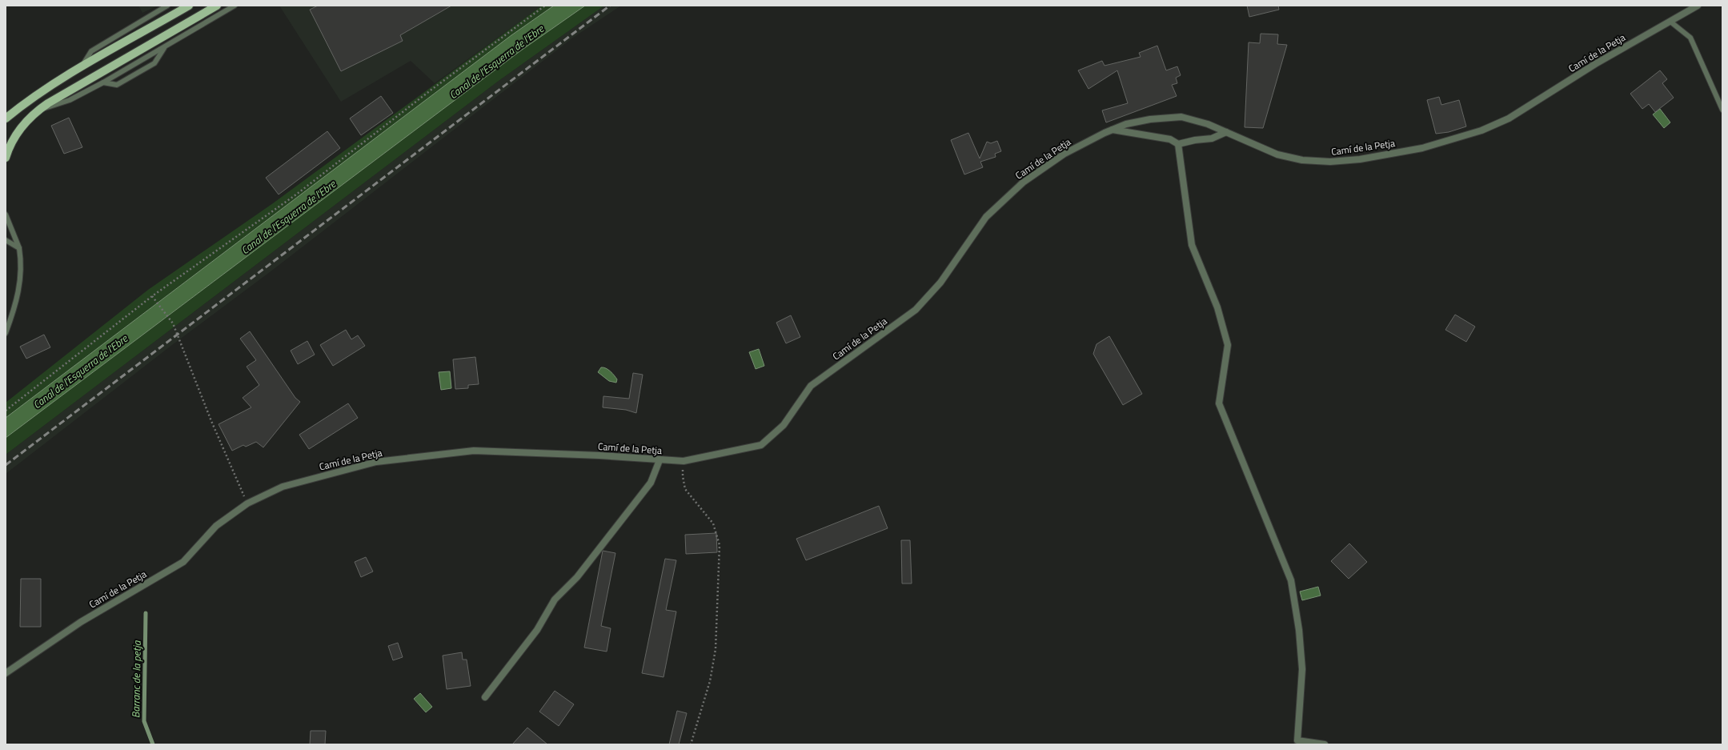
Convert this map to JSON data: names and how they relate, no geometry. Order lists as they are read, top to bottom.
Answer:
{
  "streets": {
    "street": ["Camí de la Petja"]
  },
  "water": ["Canal de l'Esquerra de l'Ebre", "Barranc de la petja"]
}
